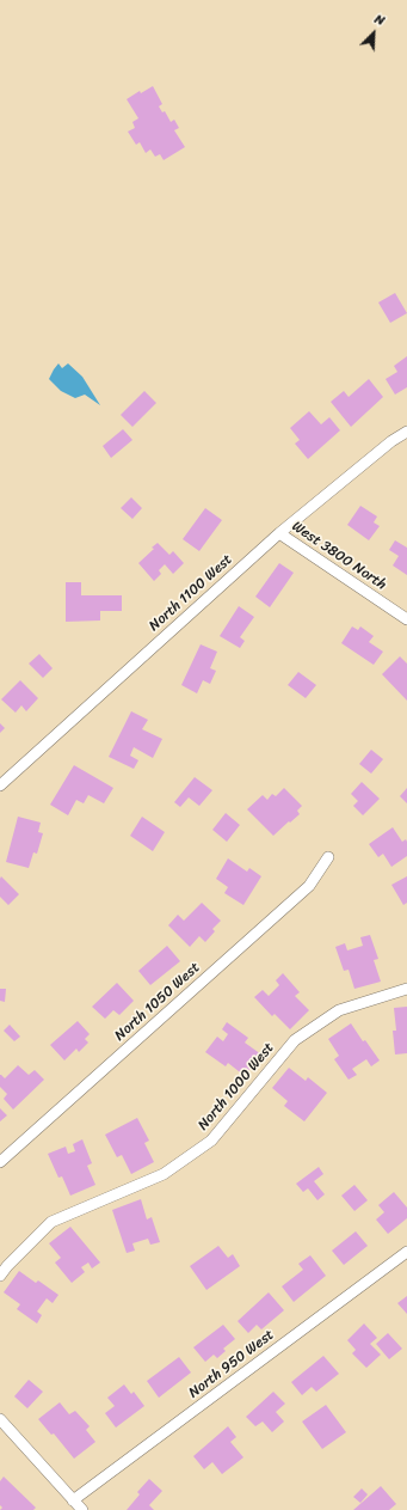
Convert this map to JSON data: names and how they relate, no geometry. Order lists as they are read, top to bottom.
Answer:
{
  "streets": {
    "street": [
      "West 3800 North",
      "North 1100 West",
      "North 1050 West",
      "North 1000 West",
      "North 950 West"
    ]
  },
  "crossings": [
    ["West 3800 North", "North 1100 West"]
  ],
  "north": "top right"
}
